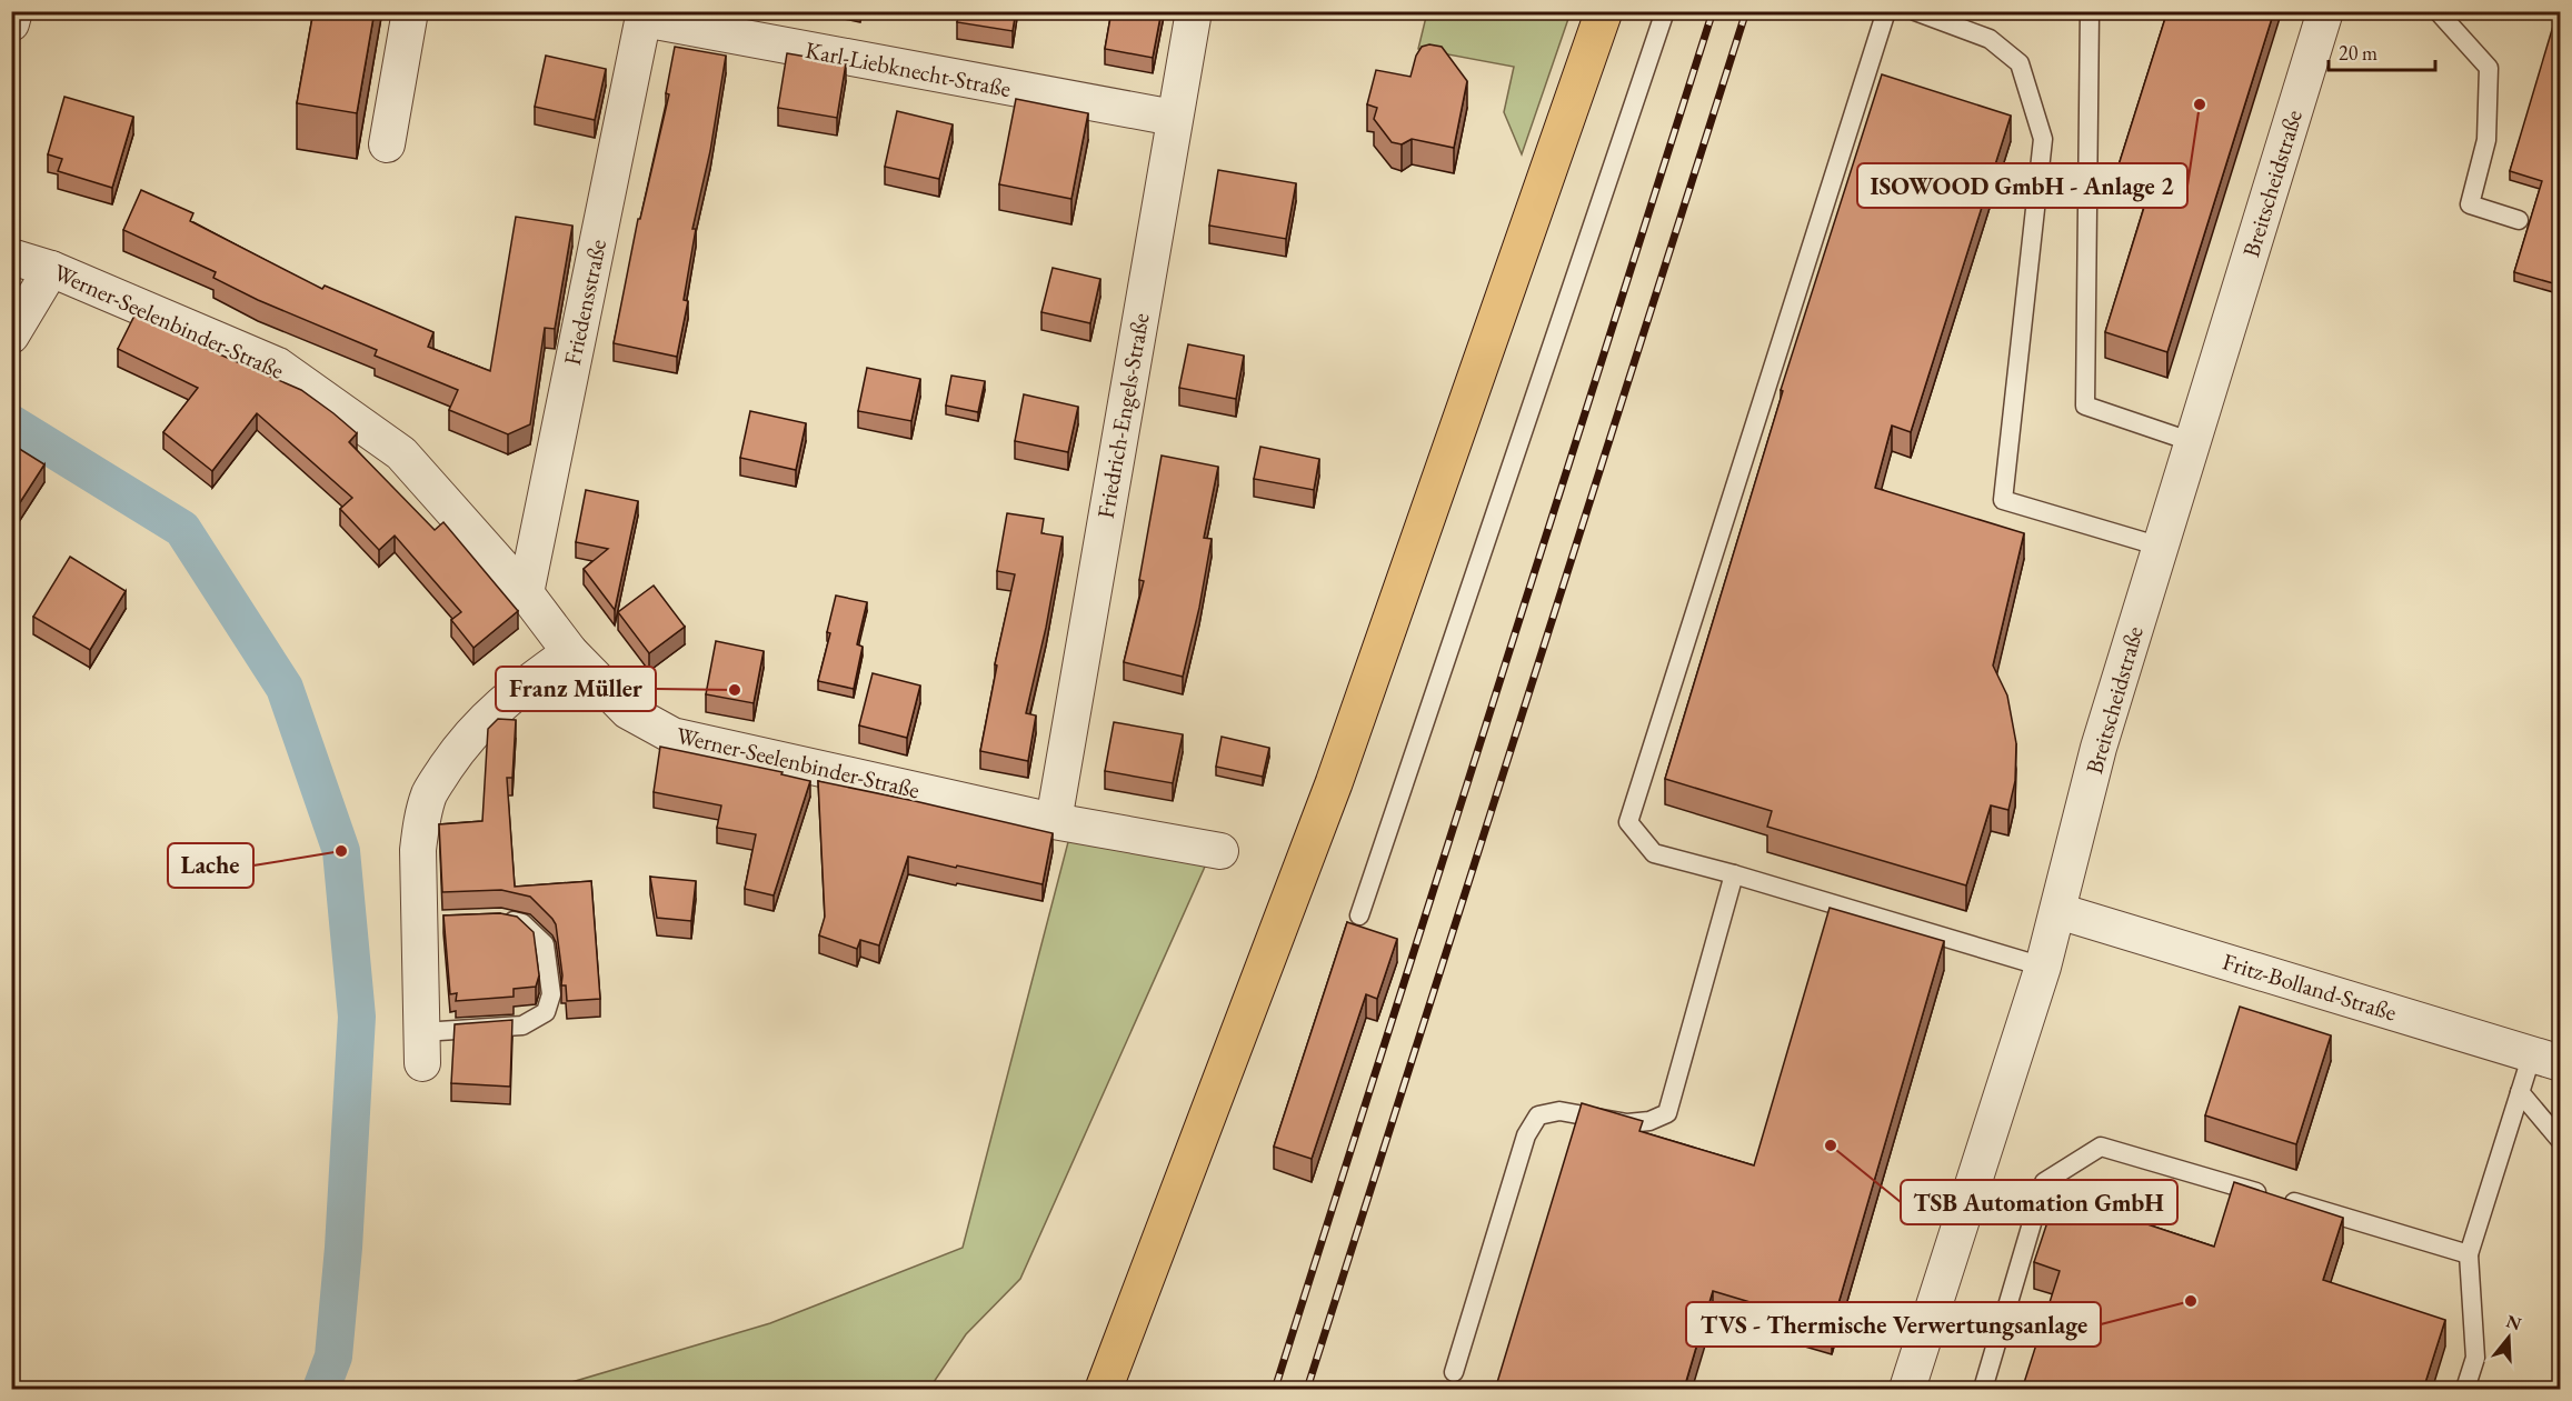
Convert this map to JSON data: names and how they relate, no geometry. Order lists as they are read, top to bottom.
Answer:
{
  "streets": {
    "street": [
      "Karl-Liebknecht-Straße",
      "Breitscheidstraße",
      "Friedensstraße",
      "Werner-Seelenbinder-Straße",
      "Friedrich-Engels-Straße",
      "Fritz-Bolland-Straße"
    ]
  },
  "crossings": [
    ["Karl-Liebknecht-Straße", "Friedensstraße"],
    ["Karl-Liebknecht-Straße", "Friedrich-Engels-Straße"],
    ["Breitscheidstraße", "Fritz-Bolland-Straße"],
    ["Friedensstraße", "Werner-Seelenbinder-Straße"],
    ["Werner-Seelenbinder-Straße", "Friedrich-Engels-Straße"]
  ],
  "places": [
    "ISOWOOD GmbH - Anlage 2",
    "Franz Müller",
    "Lache",
    "TSB Automation GmbH",
    "TVS - Thermische Verwertungsanlage"
  ],
  "scale_bar": "20 m",
  "north": "top"
}
